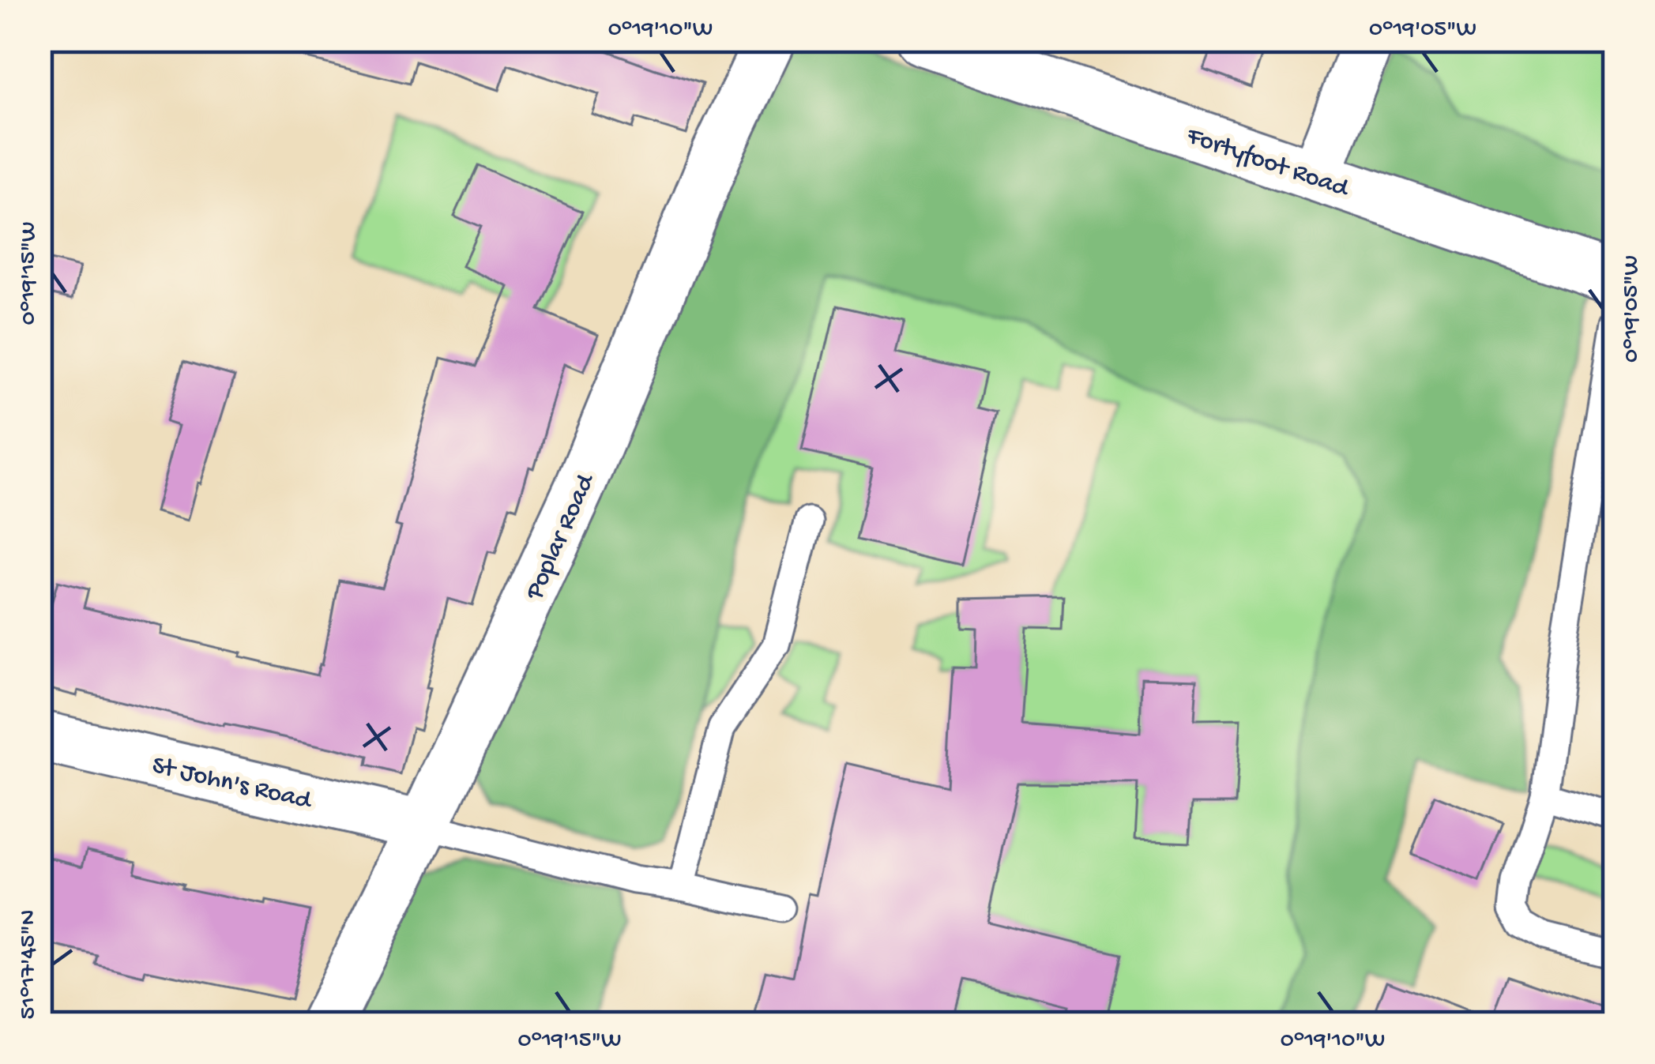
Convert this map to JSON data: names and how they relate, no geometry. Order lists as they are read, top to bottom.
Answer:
{
  "streets": {
    "street": ["Fortyfoot Road", "Poplar Road", "St John's Road"]
  },
  "crossings": [
    ["Poplar Road", "St John's Road"]
  ],
  "coordinates": [
    "0°19'10\"W",
    "0°19'05\"W",
    "0°19'15\"W",
    "51°17'45\"N"
  ]
}
